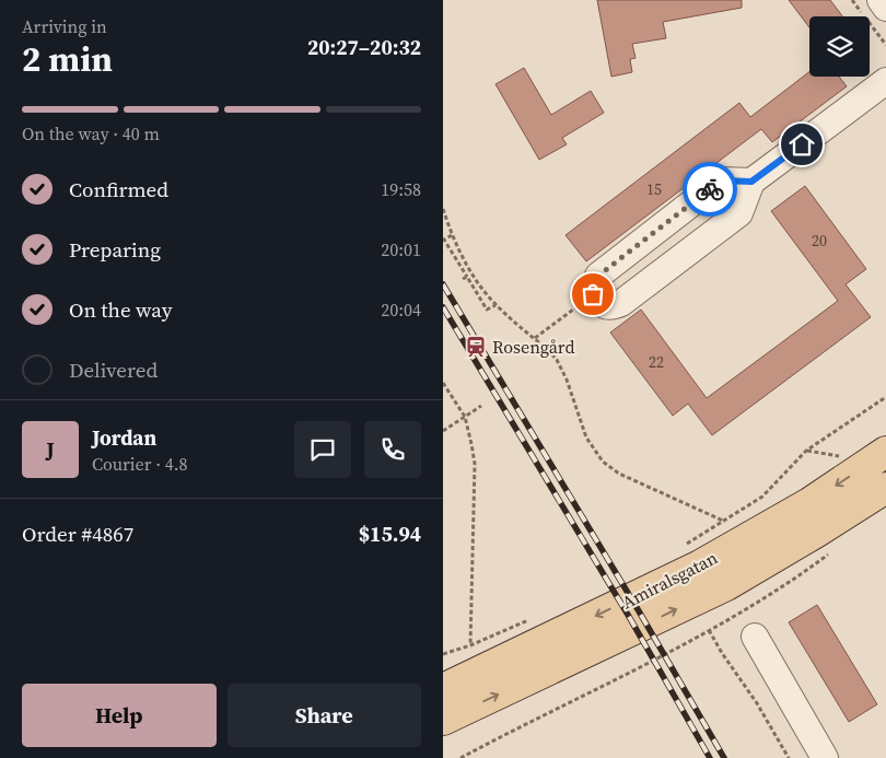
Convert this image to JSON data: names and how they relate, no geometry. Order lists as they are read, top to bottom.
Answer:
{
  "streets": {
    "main road": ["Amiralsgatan"]
  },
  "places": {
    "station": ["Rosengård"]
  },
  "house_numbers": ["15", "20", "22"],
  "page": {
    "heading": ["2 min", "Arriving in", "20:27–20:32"],
    "panel": [
      "Jordan",
      "Courier · 4.8",
      "Order #4867",
      "$15.94"
    ],
    "bar": "On the way · 40 m",
    "list": [
      ["Confirmed", "19:58"],
      ["Preparing", "20:01"],
      ["On the way", "20:04"],
      "Delivered"
    ],
    "round": "J",
    "buttons": ["Help", "Share"]
  }
}
